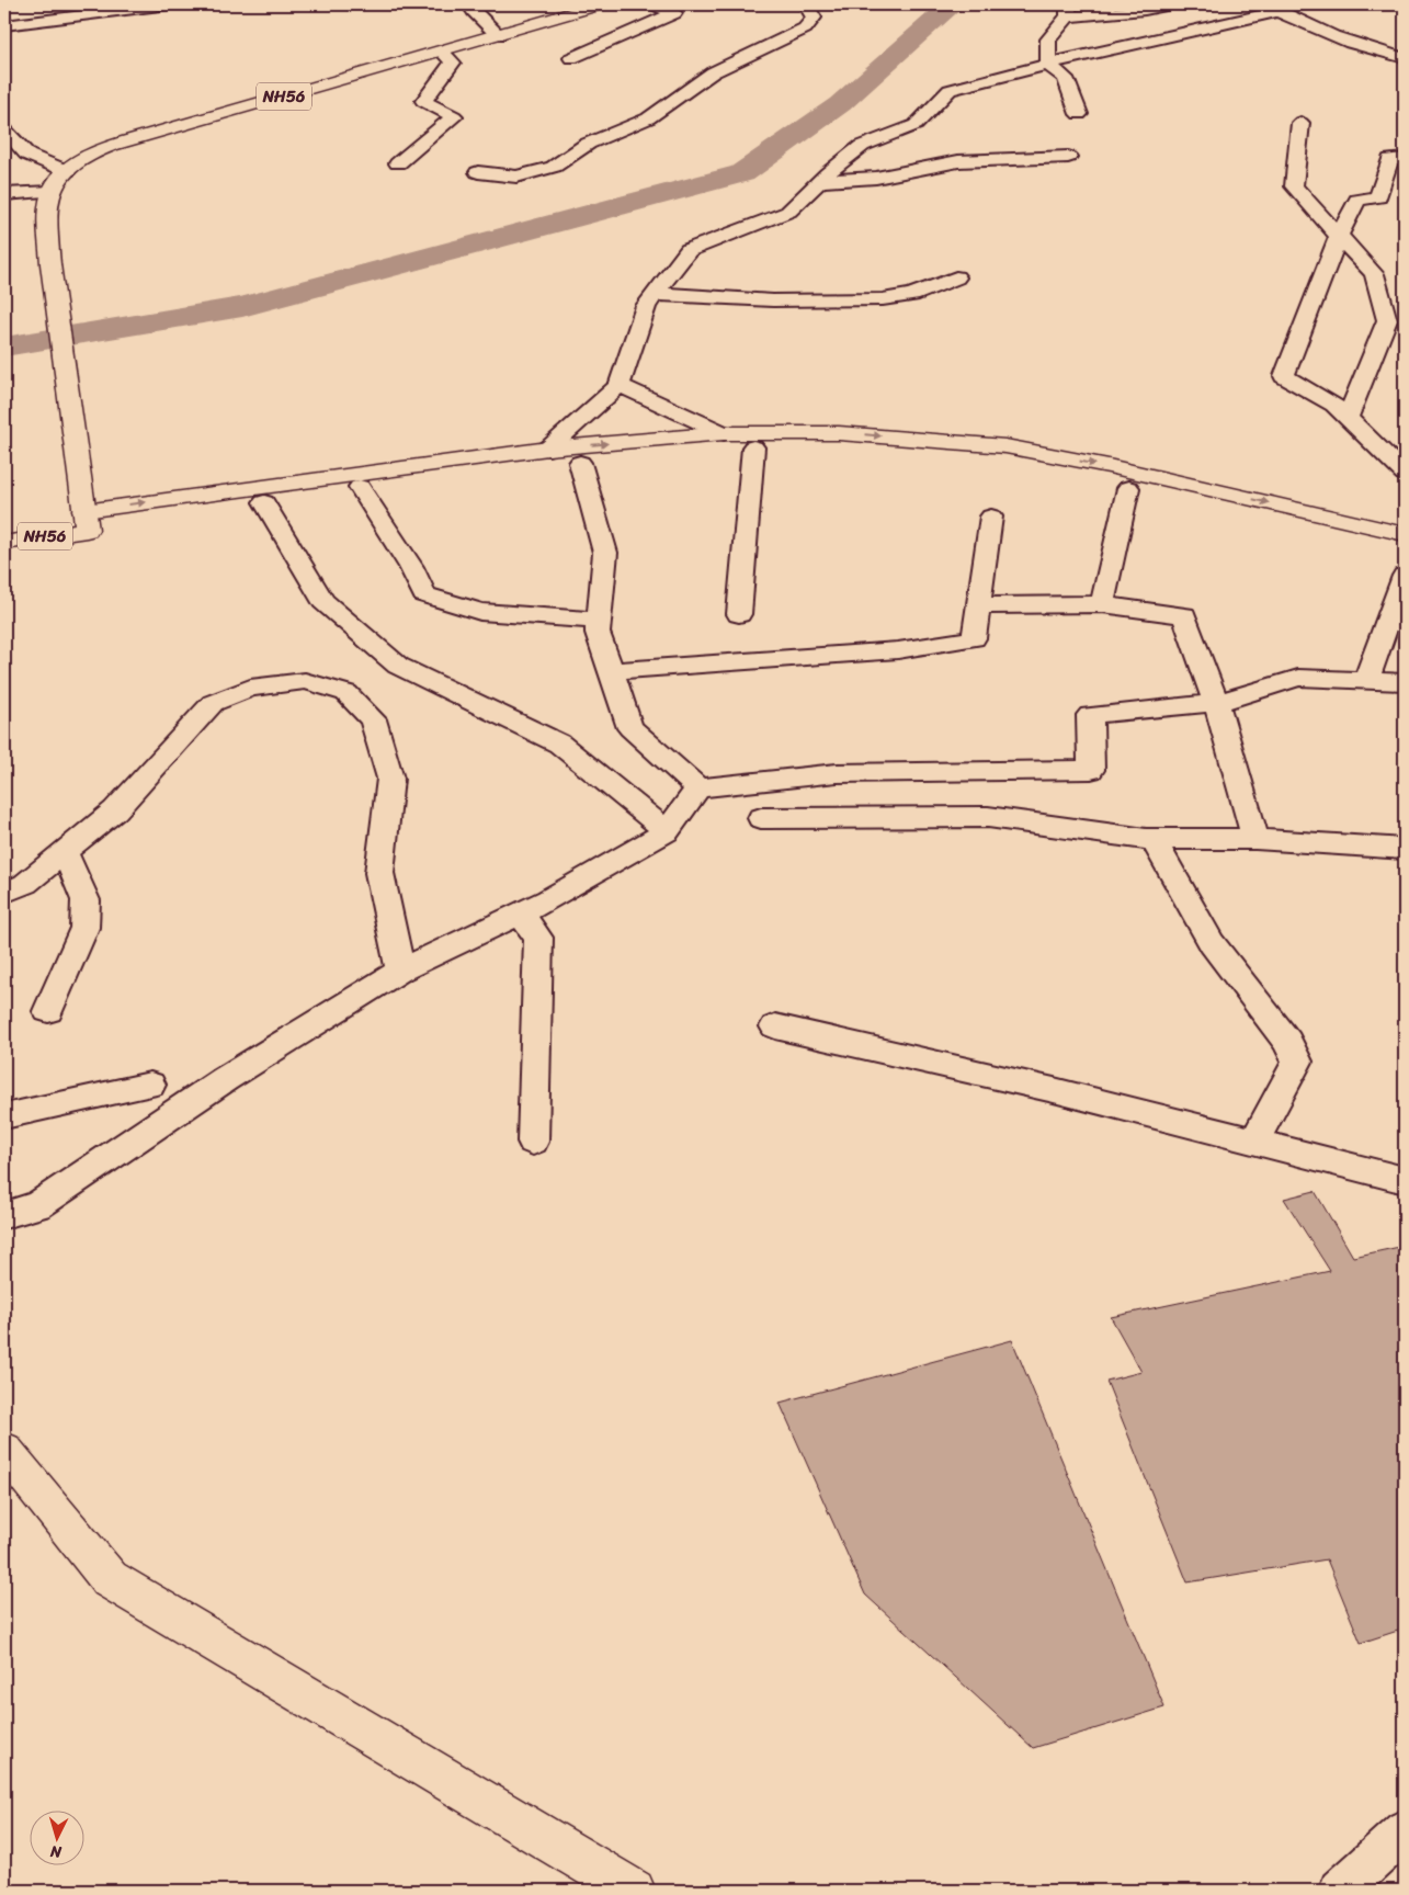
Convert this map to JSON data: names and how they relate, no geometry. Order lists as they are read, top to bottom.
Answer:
{
  "streets": {
    "main road": ["NH56"]
  },
  "north": "bottom"
}
